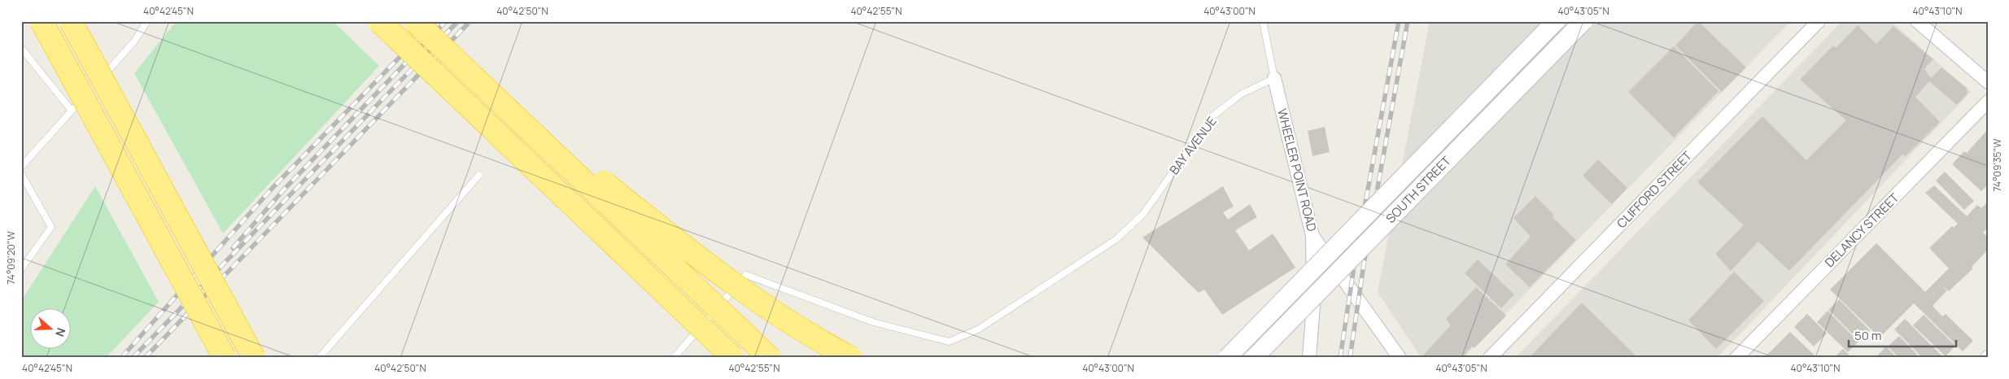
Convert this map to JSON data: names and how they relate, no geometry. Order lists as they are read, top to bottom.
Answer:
{
  "streets": {
    "main road": ["SOUTH STREET"],
    "street": ["WHEELER POINT ROAD", "CLIFFORD STREET", "DELANCY STREET"],
    "lane": ["BAY AVENUE"]
  },
  "crossings": [
    ["BAY AVENUE", "WHEELER POINT ROAD"]
  ],
  "scale_bar": "50 m",
  "north": "right",
  "coordinates": [
    "40°42'45\"N",
    "40°42'50\"N",
    "40°42'55\"N",
    "40°43'00\"N",
    "40°43'05\"N",
    "40°43'10\"N",
    "74°09'35\"W",
    "74°09'20\"W"
  ]
}
